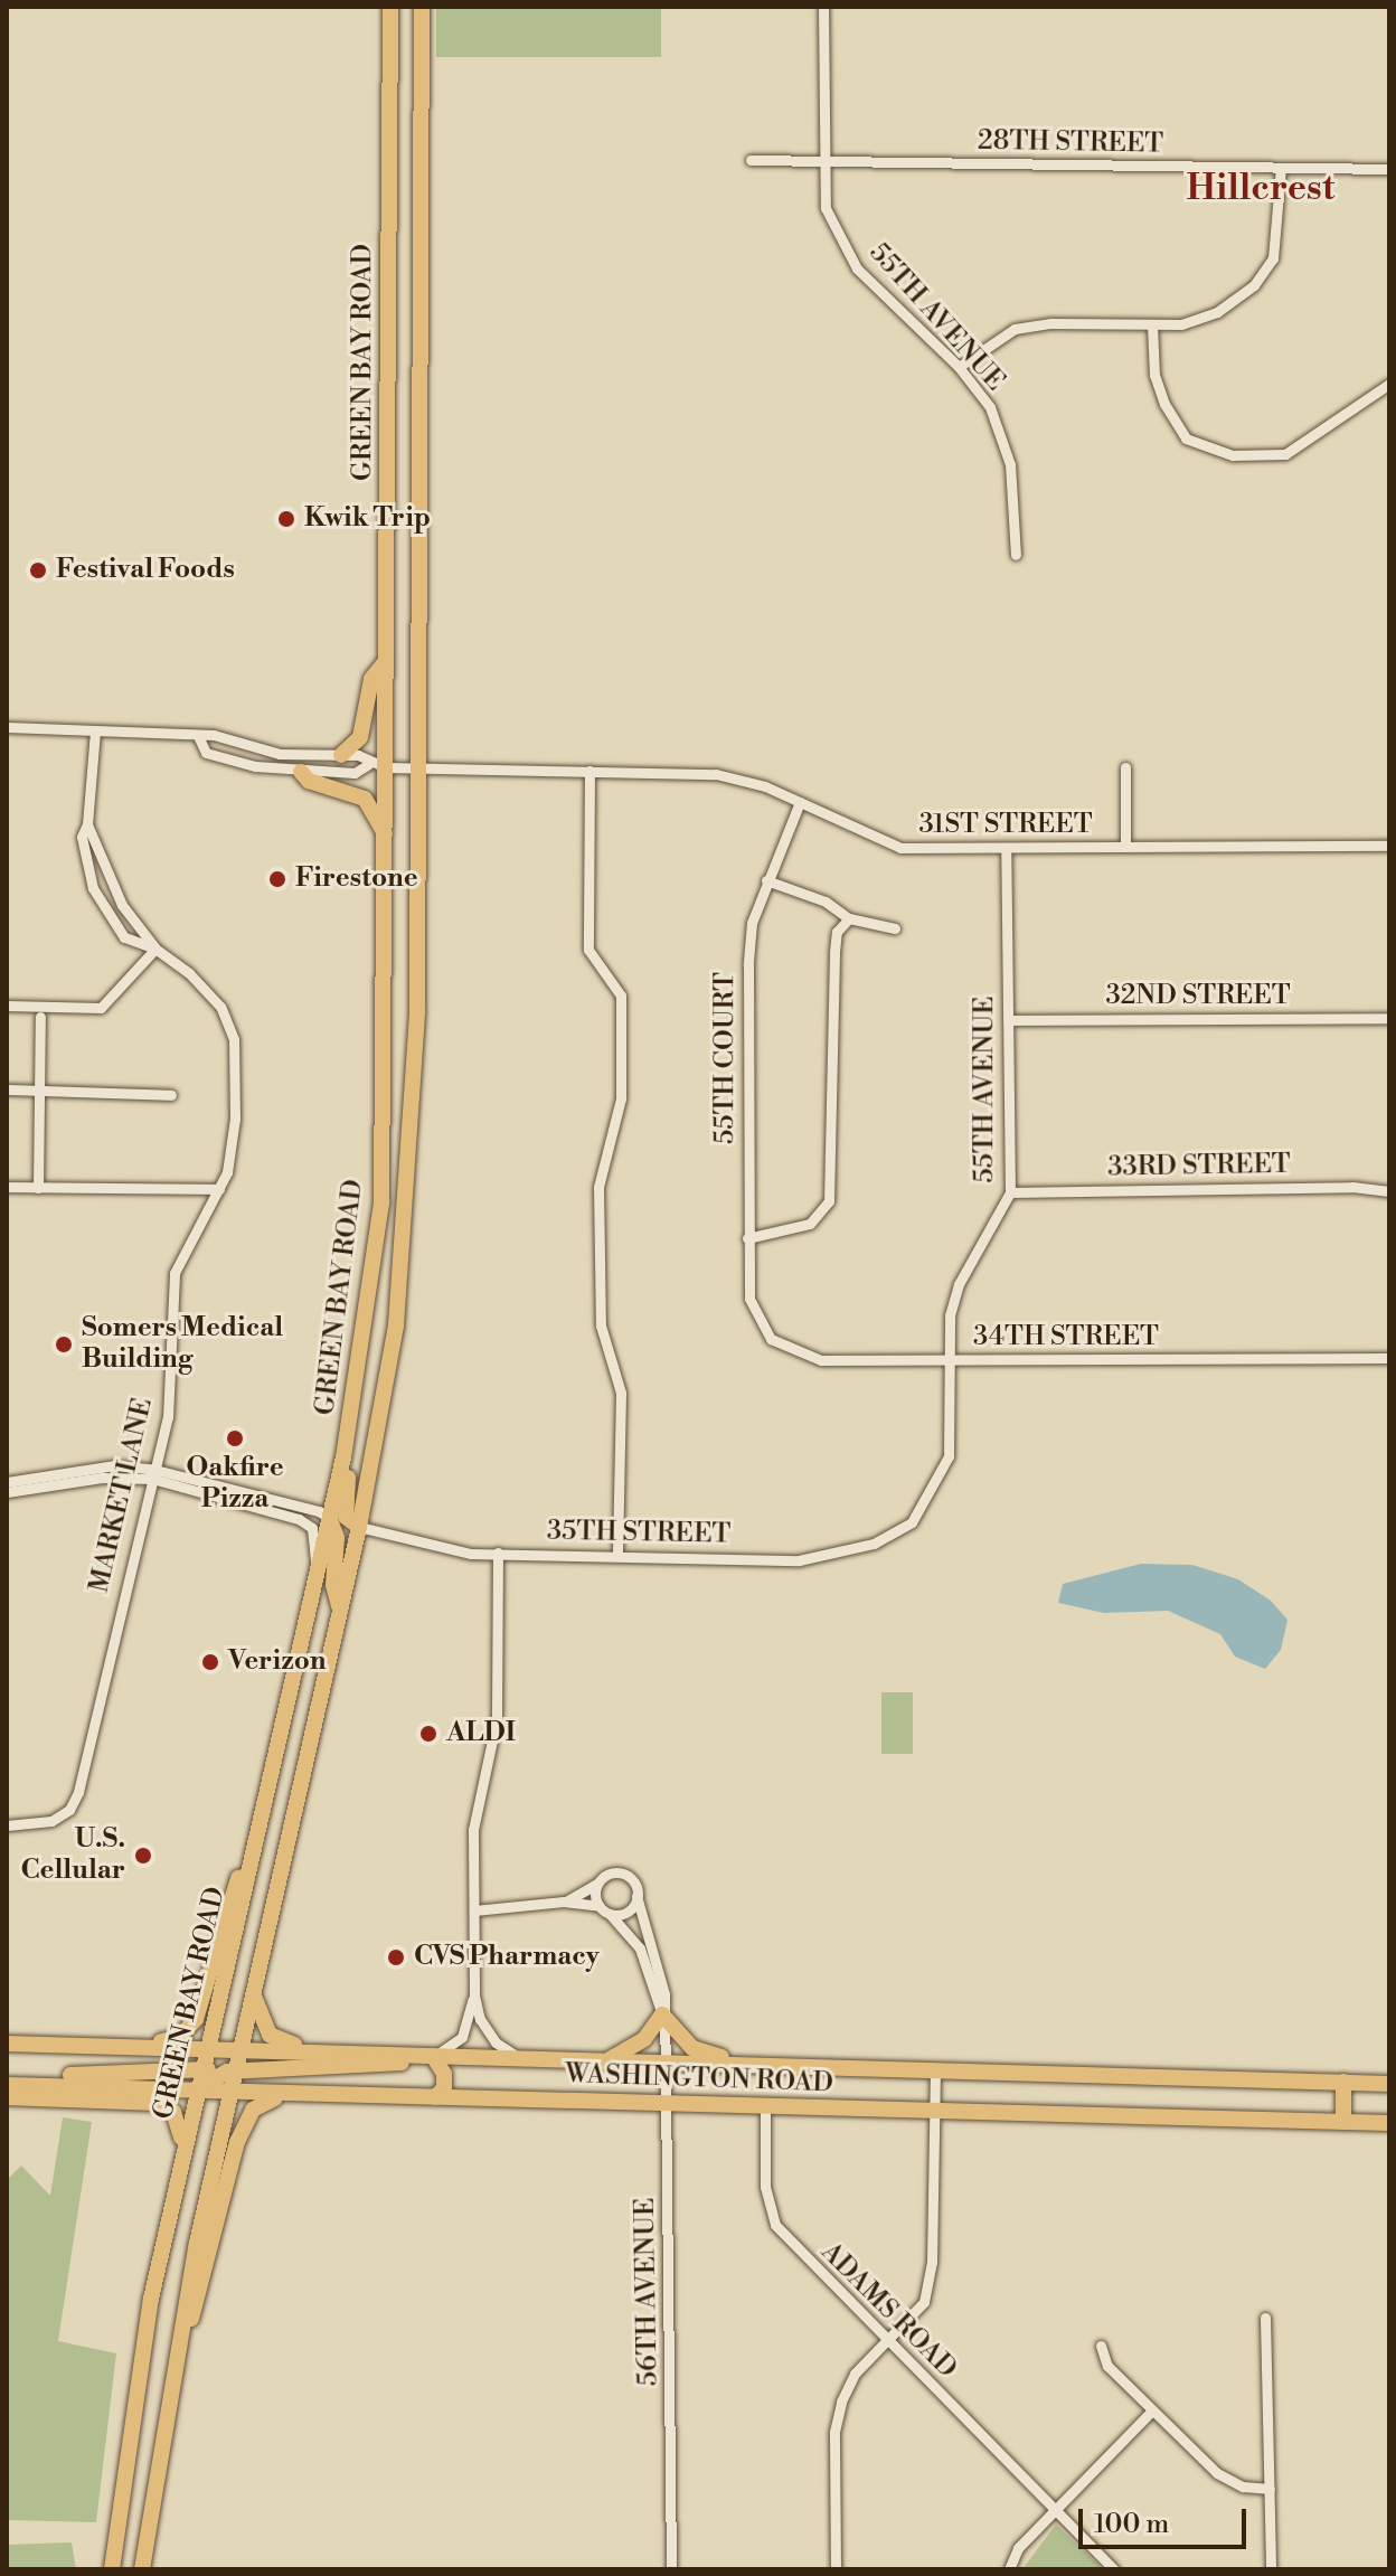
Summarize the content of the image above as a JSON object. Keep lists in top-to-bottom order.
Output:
{
  "streets": {
    "main road": ["GREEN BAY ROAD", "WASHINGTON ROAD"],
    "street": [
      "28TH STREET",
      "55TH AVENUE",
      "31ST STREET",
      "32ND STREET",
      "55TH COURT",
      "33RD STREET",
      "34TH STREET",
      "MARKET LANE",
      "35TH STREET",
      "56TH AVENUE",
      "ADAMS ROAD"
    ]
  },
  "crossings": [
    ["28TH STREET", "55TH AVENUE"],
    ["55TH AVENUE", "31ST STREET"],
    ["55TH AVENUE", "32ND STREET"],
    ["55TH AVENUE", "33RD STREET"],
    ["55TH AVENUE", "34TH STREET"],
    ["55TH AVENUE", "35TH STREET"],
    ["GREEN BAY ROAD", "31ST STREET"],
    ["GREEN BAY ROAD", "35TH STREET"],
    ["GREEN BAY ROAD", "WASHINGTON ROAD"],
    ["31ST STREET", "55TH COURT"],
    ["31ST STREET", "MARKET LANE"],
    ["55TH COURT", "34TH STREET"],
    ["WASHINGTON ROAD", "56TH AVENUE"],
    ["WASHINGTON ROAD", "ADAMS ROAD"]
  ],
  "districts": ["Hillcrest"],
  "places": [
    "Kwik Trip",
    "Festival Foods",
    "Firestone",
    "Somers Medical Building",
    "Oakfire Pizza",
    "Verizon",
    "ALDI",
    "U.S. Cellular",
    "CVS Pharmacy"
  ],
  "scale_bar": "100 m"
}
